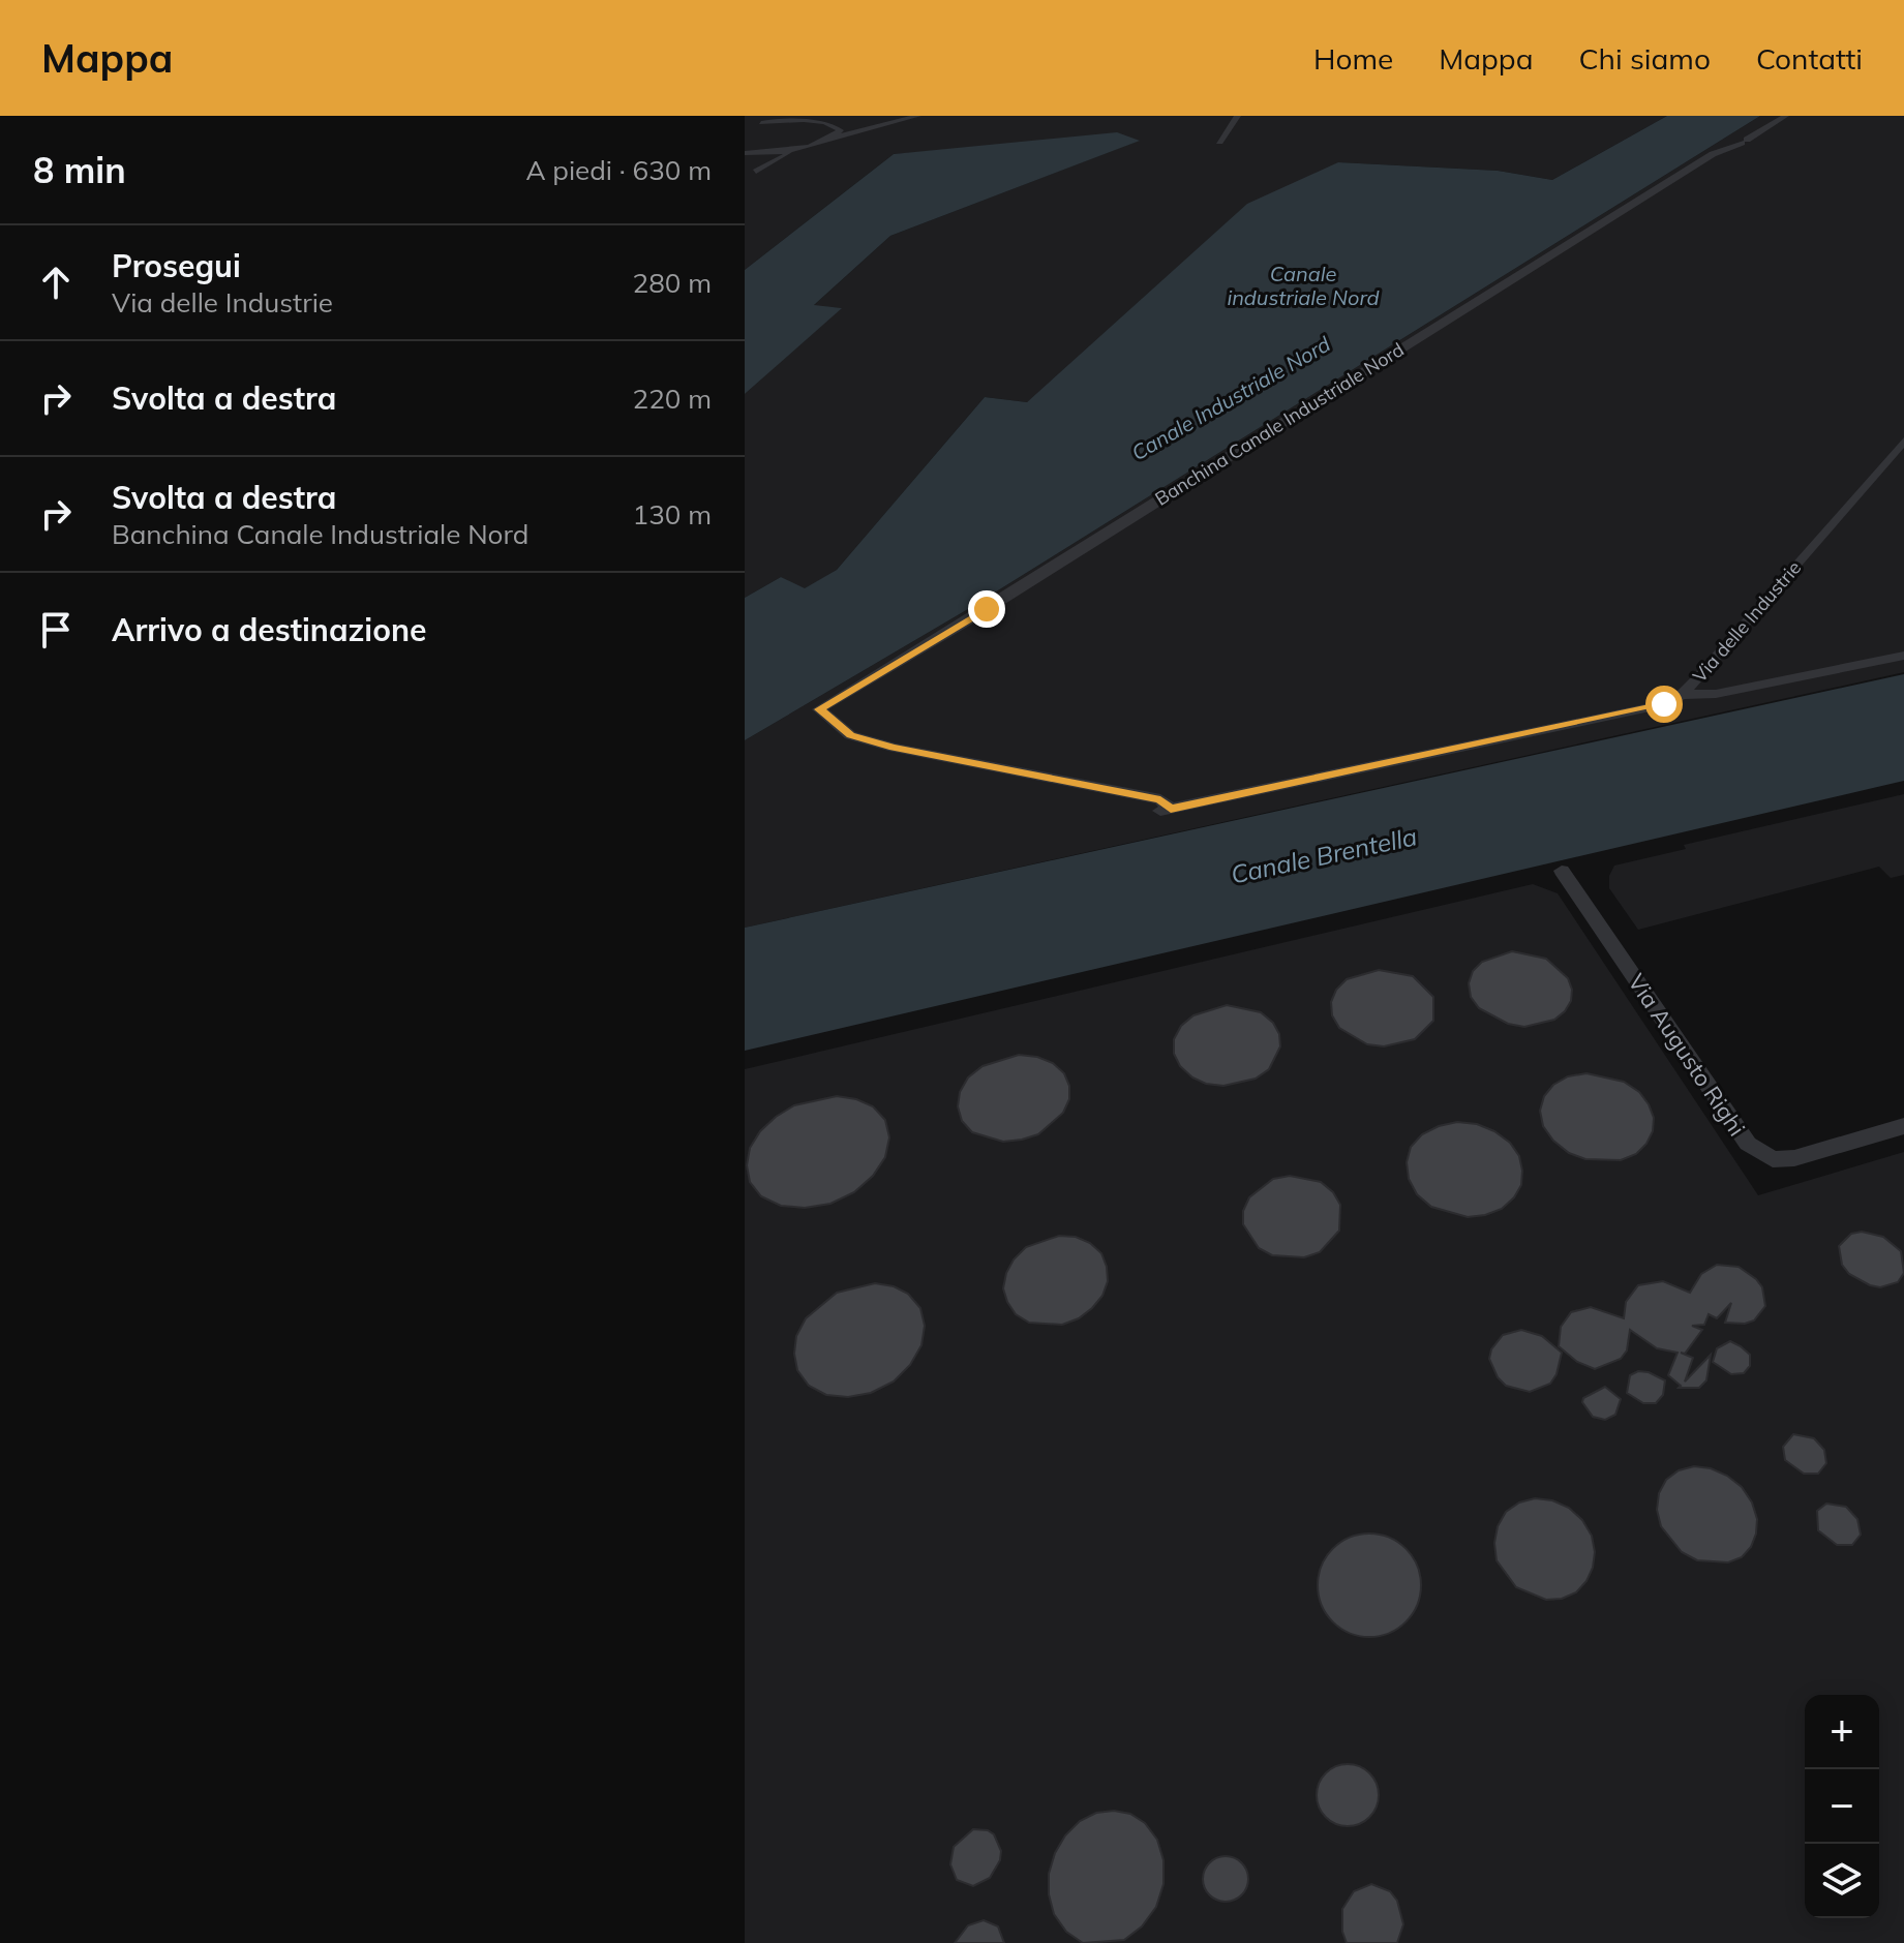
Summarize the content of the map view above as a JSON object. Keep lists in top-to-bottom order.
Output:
{
  "streets": {
    "street": ["Banchina Canale Industriale Nord", "Via delle Industrie", "Via Augusto Righi"]
  },
  "crossings": [
    ["Banchina Canale Industriale Nord", "Via delle Industrie"]
  ],
  "water": ["Canale industriale Nord", "Canale Industriale Nord", "Canale Brentella"],
  "page": {
    "header": "Mappa",
    "nav": [
      "Home",
      "Mappa",
      "Chi siamo",
      "Contatti"
    ],
    "heading": ["8 min", "A piedi · 630 m"],
    "list": [
      ["Prosegui", "Via delle Industrie", "280 m"],
      ["Svolta a destra", "220 m"],
      ["Svolta a destra", "Banchina Canale Industriale Nord", "130 m"],
      "Arrivo a destinazione"
    ],
    "map_buttons": ["+", "−"]
  }
}
